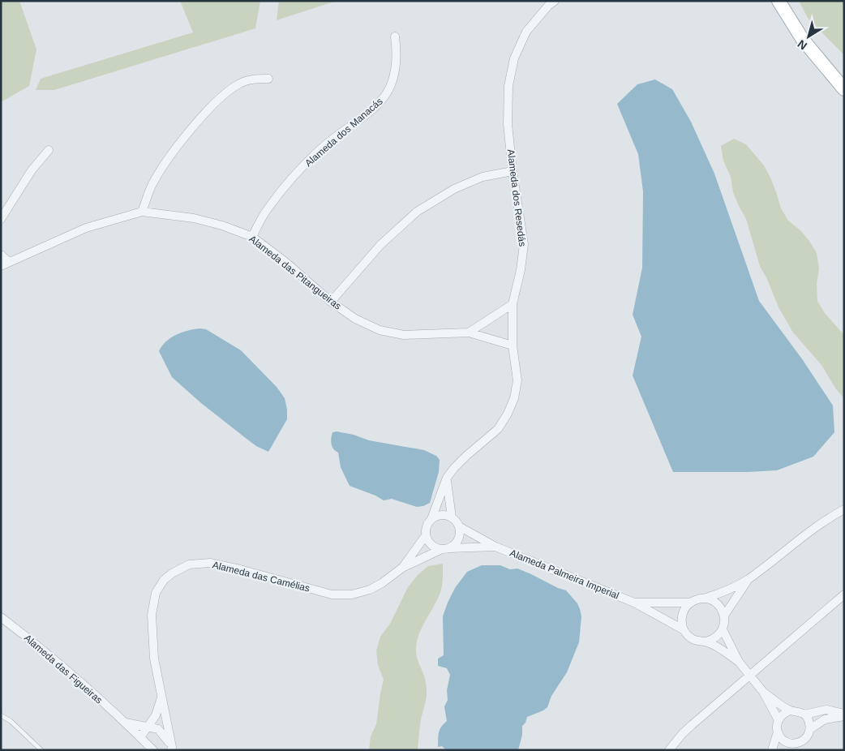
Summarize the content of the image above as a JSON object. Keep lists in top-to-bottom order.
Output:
{
  "streets": {
    "street": [
      "Alameda dos Manacás",
      "Alameda dos Resedás",
      "Alameda das Pitangueiras",
      "Alameda Palmeira Imperial",
      "Alameda das Camélias",
      "Alameda das Figueiras"
    ]
  },
  "crossings": [
    ["Alameda dos Manacás", "Alameda das Pitangueiras"],
    ["Alameda dos Resedás", "Alameda das Pitangueiras"],
    ["Alameda dos Resedás", "Alameda Palmeira Imperial"]
  ],
  "north": "bottom left"
}
